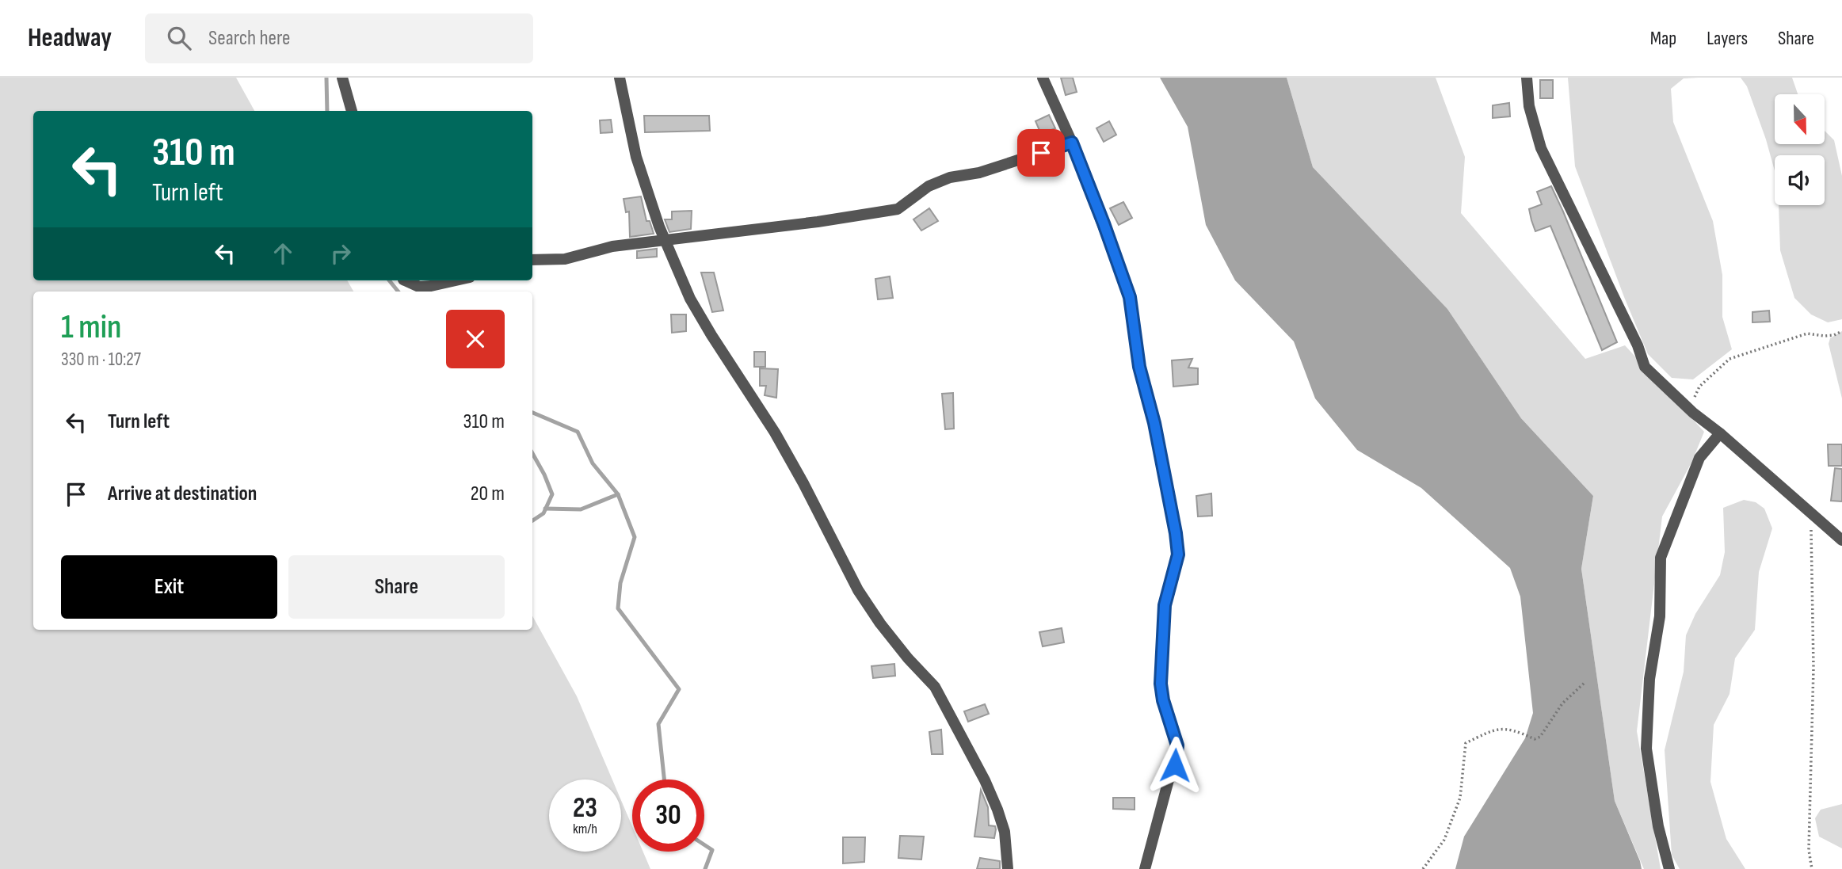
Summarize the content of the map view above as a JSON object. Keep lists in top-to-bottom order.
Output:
{
  "north": "bottom",
  "page": {
    "header": "Headway",
    "search": "Search here",
    "nav": ["Map", "Layers", "Share"],
    "turn": ["310 m", "Turn left"],
    "heading": ["1 min", "330 m · 10:27"],
    "list": [
      {
        "name": "Turn left",
        "value": "310 m"
      },
      {
        "name": "Arrive at destination",
        "value": "20 m"
      }
    ],
    "buttons": ["Exit", "Share"],
    "speed": "23 km/h",
    "limit": "30"
  }
}
